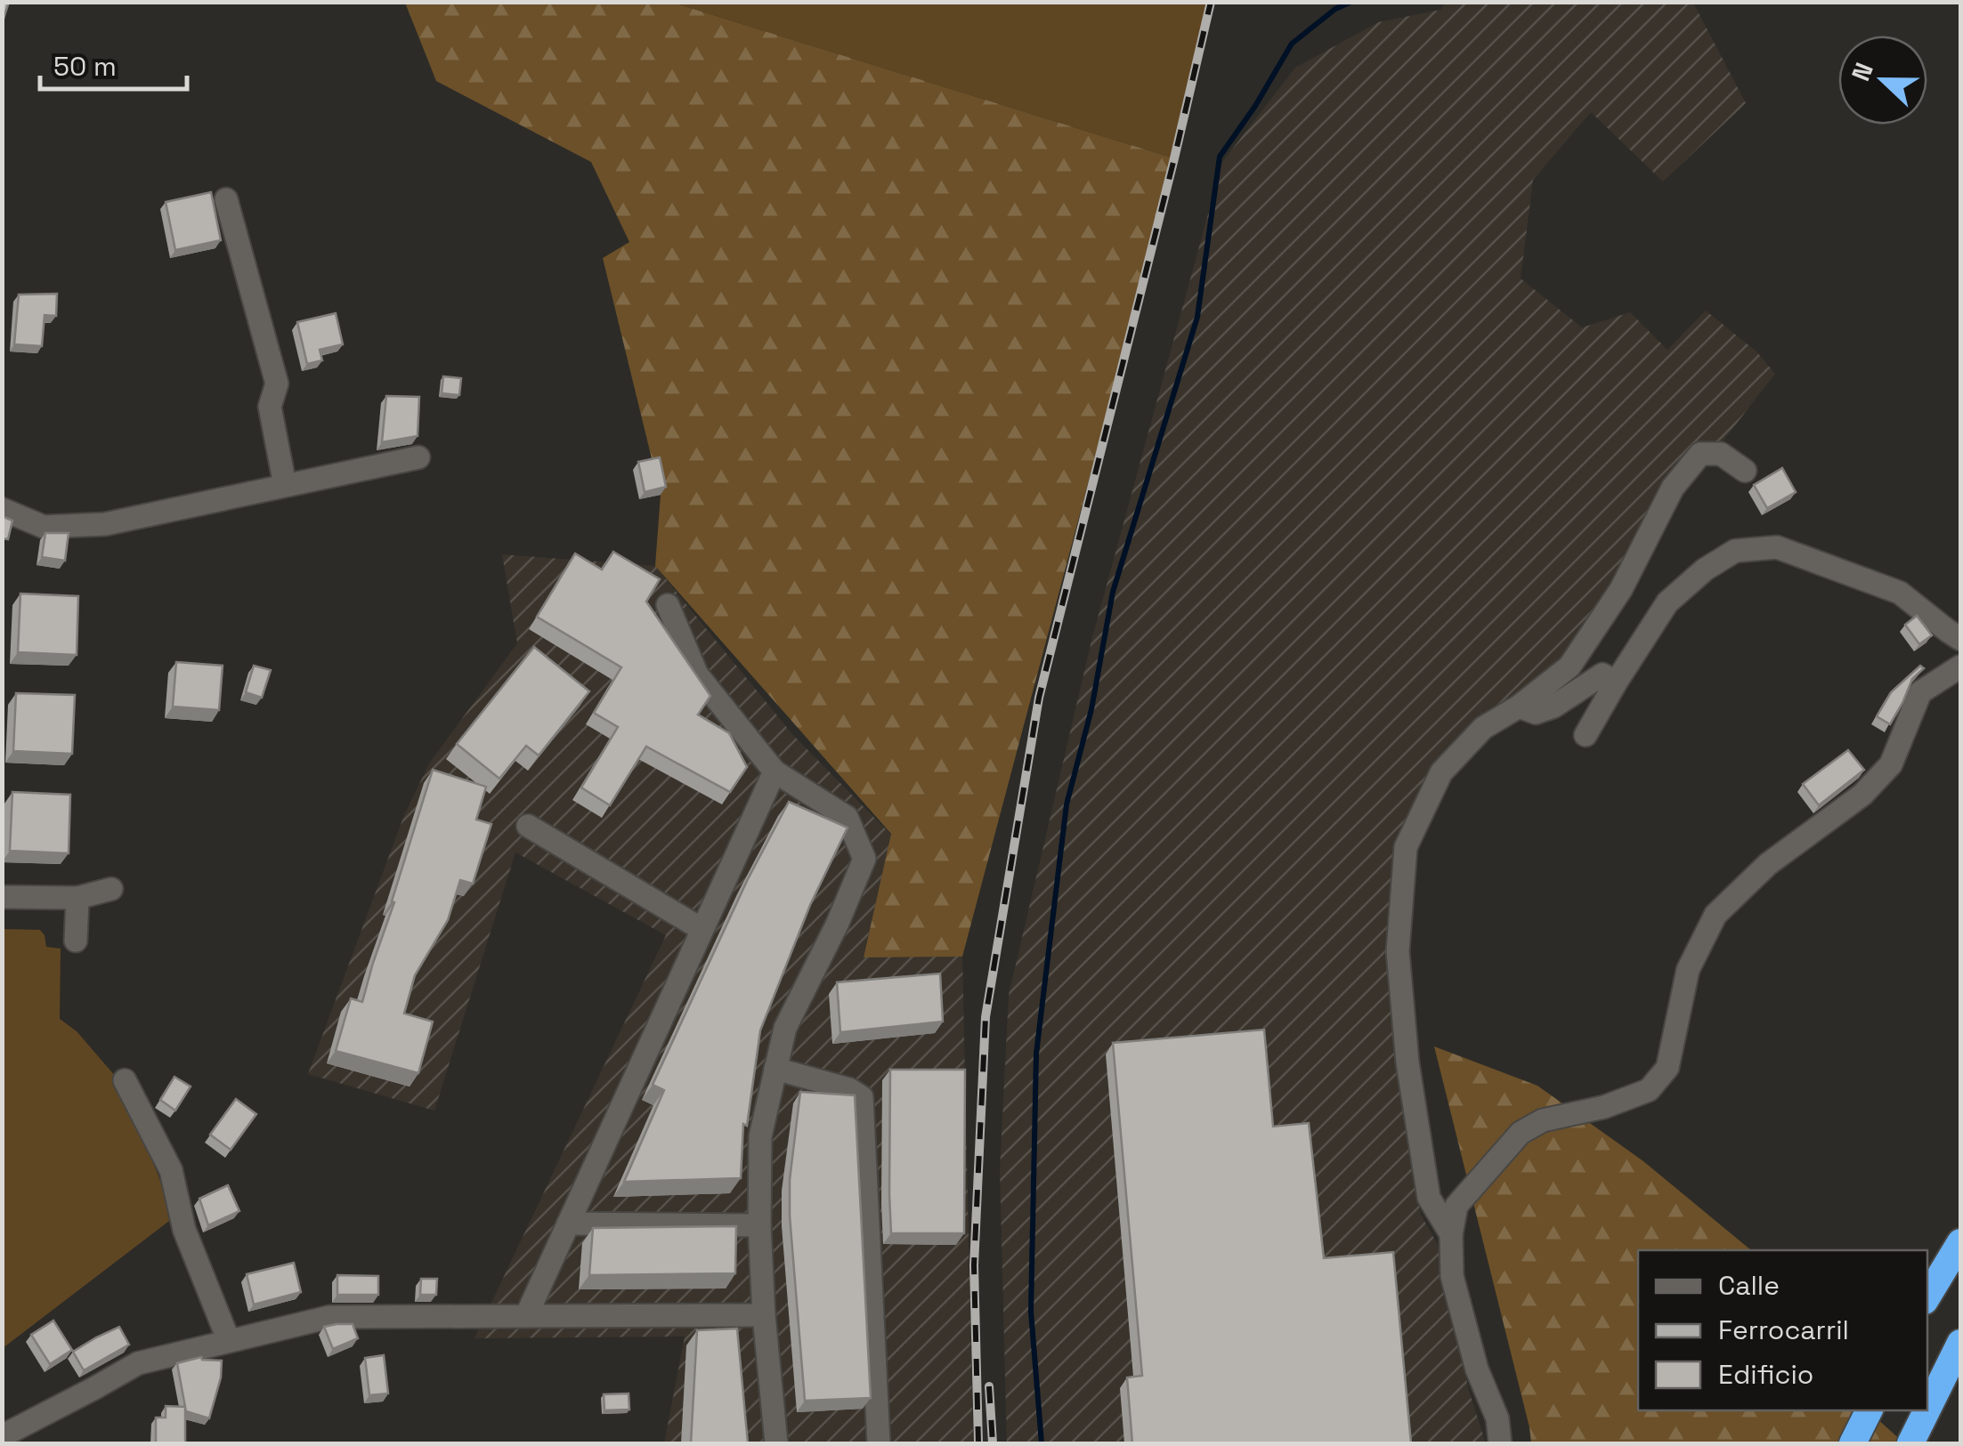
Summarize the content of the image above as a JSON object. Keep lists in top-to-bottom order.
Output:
{
  "legend": ["Calle", "Ferrocarril", "Edificio"],
  "scale_bar": "50 m",
  "north": "left"
}
